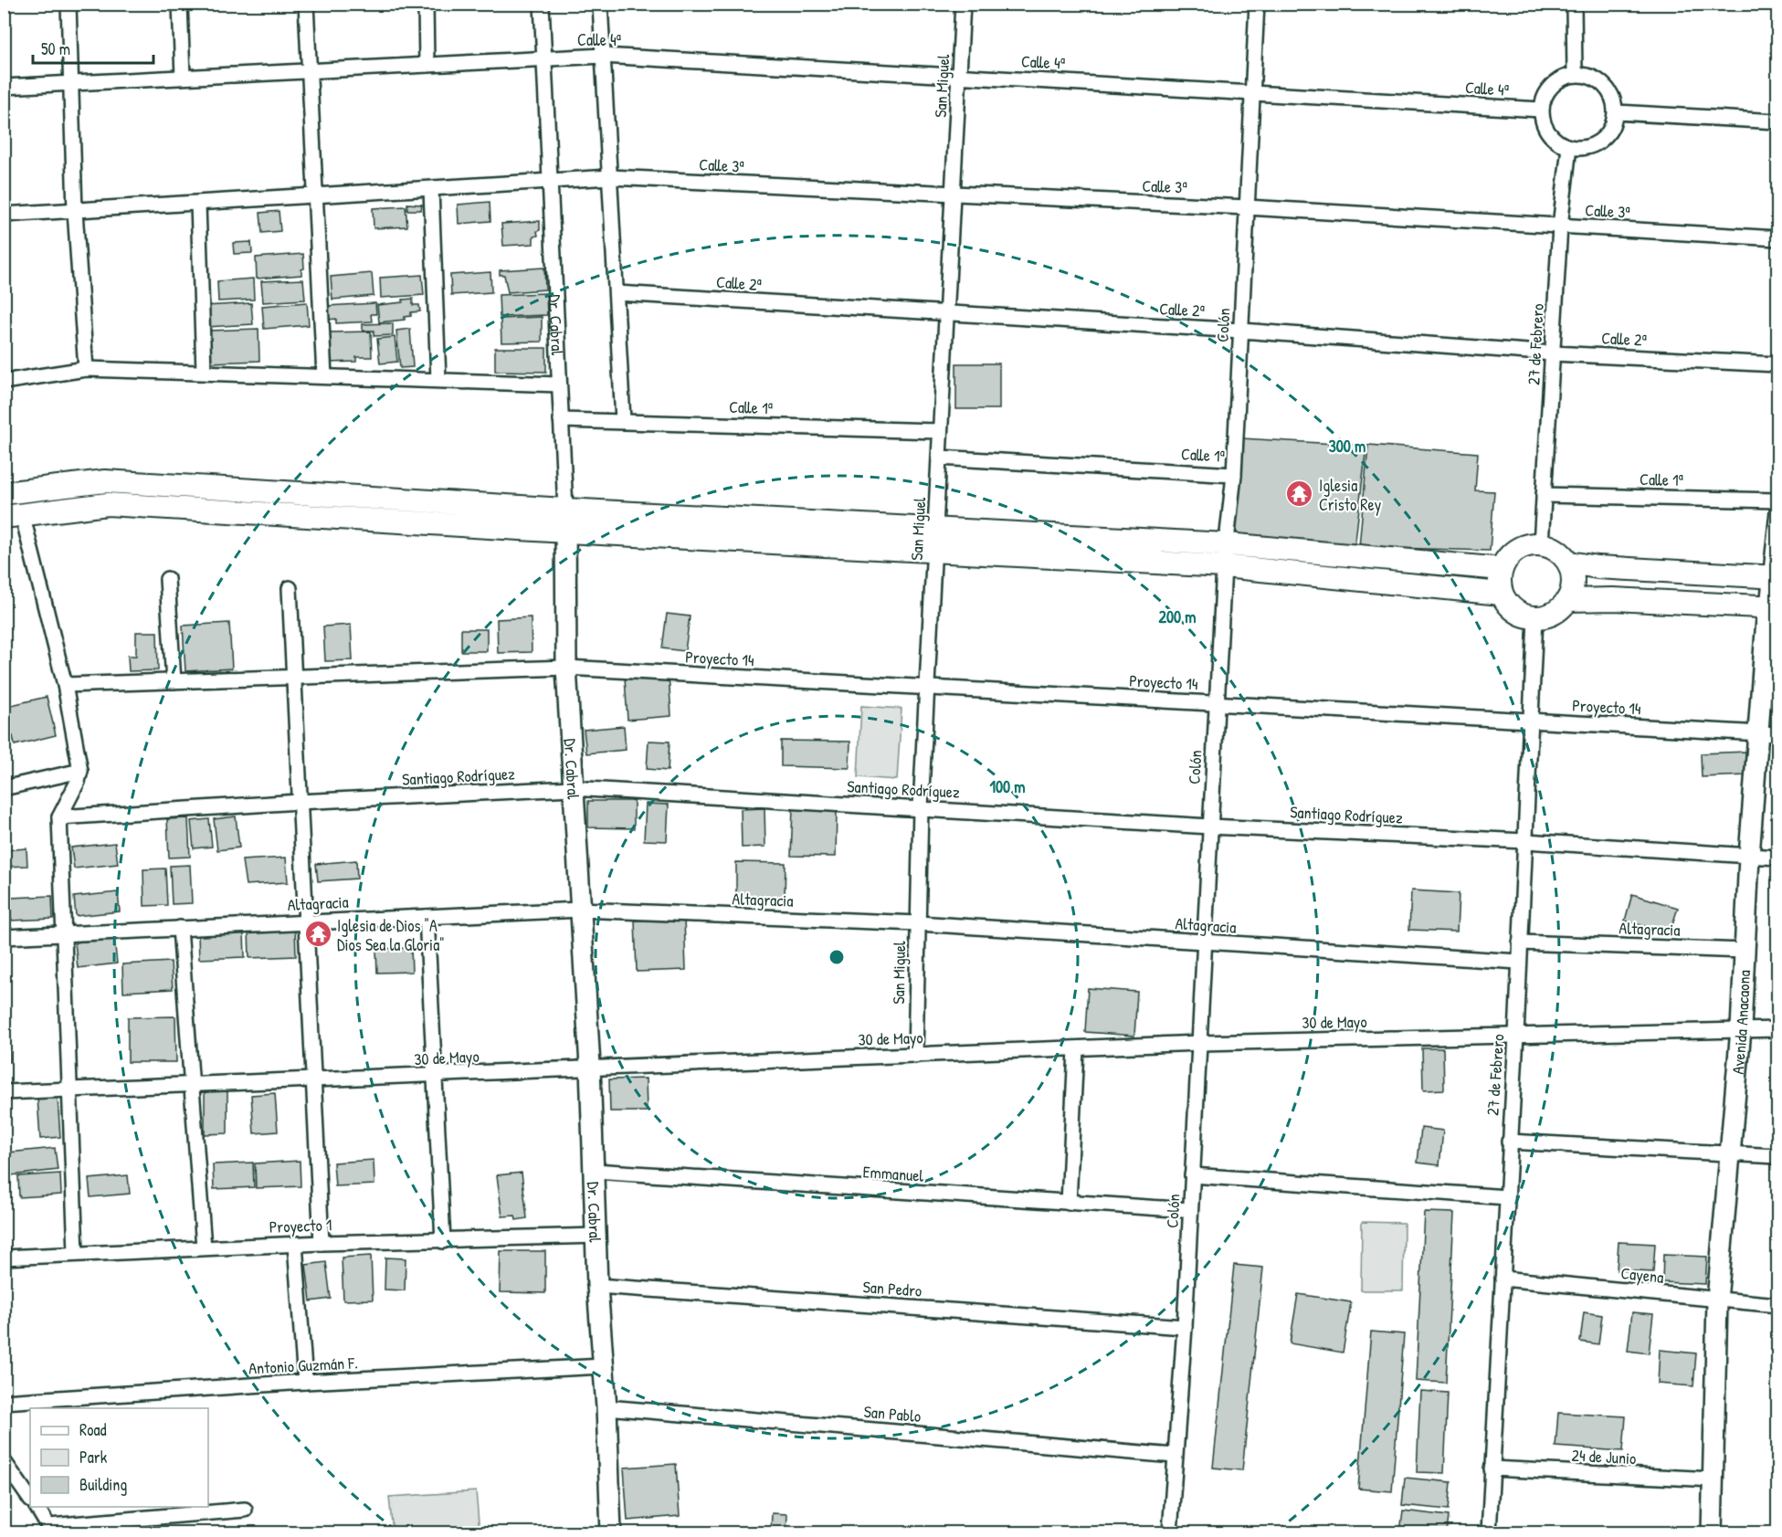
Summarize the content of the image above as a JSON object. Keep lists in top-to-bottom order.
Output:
{
  "streets": {
    "street": [
      "Calle 4ª",
      "San Miguel",
      "Calle 3ª",
      "Calle 2ª",
      "Dr. Cabral",
      "Colón",
      "27 de Febrero",
      "Calle 1ª",
      "Proyecto 14",
      "Santiago Rodríguez",
      "Altagracia",
      "30 de Mayo",
      "Avenida Anacaona",
      "Emmanuel",
      "Proyecto 1",
      "Cayena",
      "San Pedro",
      "Antonio Guzmán F.",
      "San Pablo",
      "24 de Junio"
    ]
  },
  "crossings": [
    ["Calle 4ª", "San Miguel"],
    ["Calle 4ª", "Dr. Cabral"],
    ["Calle 4ª", "Colón"],
    ["Calle 4ª", "27 de Febrero"],
    ["San Miguel", "Calle 3ª"],
    ["San Miguel", "Calle 2ª"],
    ["San Miguel", "Calle 1ª"],
    ["San Miguel", "Proyecto 14"],
    ["San Miguel", "Santiago Rodríguez"],
    ["San Miguel", "Altagracia"],
    ["San Miguel", "30 de Mayo"],
    ["Calle 3ª", "Dr. Cabral"],
    ["Calle 3ª", "Colón"],
    ["Calle 3ª", "27 de Febrero"],
    ["Calle 2ª", "Colón"],
    ["Calle 2ª", "27 de Febrero"],
    ["Dr. Cabral", "Calle 1ª"],
    ["Dr. Cabral", "Proyecto 14"],
    ["Dr. Cabral", "Santiago Rodríguez"],
    ["Dr. Cabral", "Altagracia"],
    ["Dr. Cabral", "30 de Mayo"],
    ["Dr. Cabral", "Emmanuel"],
    ["Dr. Cabral", "Proyecto 1"],
    ["Dr. Cabral", "San Pedro"],
    ["Dr. Cabral", "Antonio Guzmán F."],
    ["Dr. Cabral", "San Pablo"],
    ["Colón", "Calle 1ª"],
    ["Colón", "Proyecto 14"],
    ["Colón", "Santiago Rodríguez"],
    ["Colón", "Altagracia"],
    ["Colón", "30 de Mayo"],
    ["Colón", "Emmanuel"],
    ["Colón", "San Pedro"],
    ["Colón", "San Pablo"],
    ["27 de Febrero", "Calle 1ª"],
    ["27 de Febrero", "Proyecto 14"],
    ["27 de Febrero", "Santiago Rodríguez"],
    ["27 de Febrero", "Altagracia"],
    ["27 de Febrero", "30 de Mayo"],
    ["27 de Febrero", "Cayena"],
    ["27 de Febrero", "24 de Junio"],
    ["Proyecto 14", "Avenida Anacaona"],
    ["Santiago Rodríguez", "Avenida Anacaona"],
    ["Altagracia", "Avenida Anacaona"],
    ["30 de Mayo", "Avenida Anacaona"],
    ["Avenida Anacaona", "Cayena"],
    ["Avenida Anacaona", "24 de Junio"]
  ],
  "places": {
    "temple": ["Iglesia Cristo Rey", "Iglesia de Dios \"A Dios Sea la Gloria\""]
  },
  "legend": ["Road", "Park", "Building"],
  "scale_bar": "50 m",
  "rings": ["300 m", "200 m", "100 m"]
}
